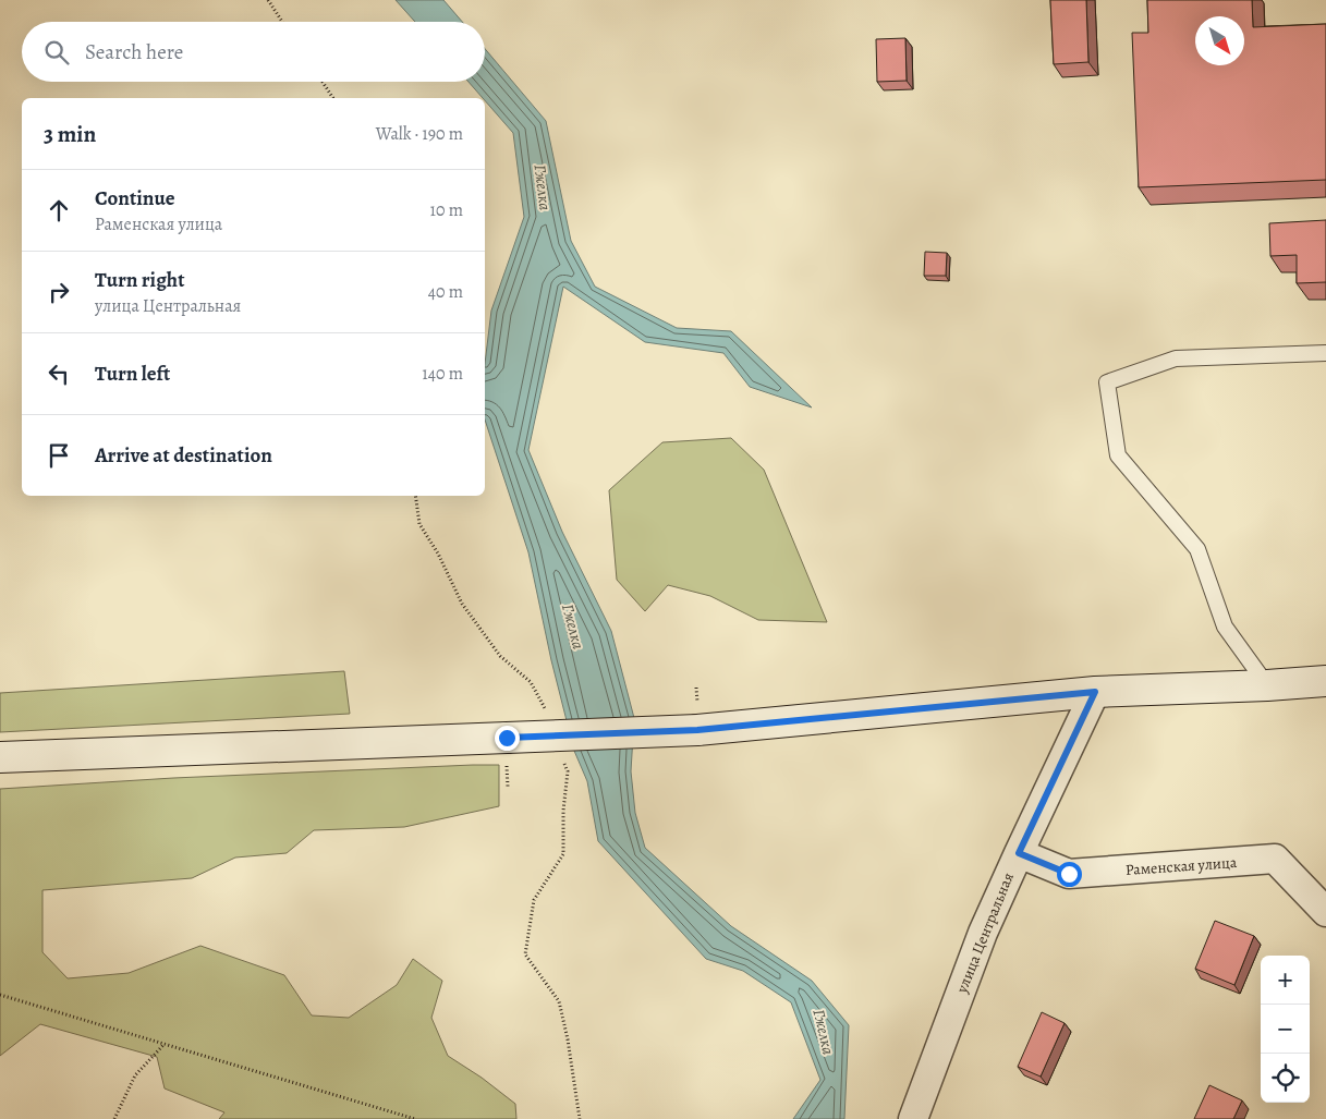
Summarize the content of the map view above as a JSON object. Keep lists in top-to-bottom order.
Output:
{
  "streets": {
    "street": ["Раменская улица", "улица Центральная"]
  },
  "crossings": [
    ["Раменская улица", "улица Центральная"]
  ],
  "water": ["Гжелка"],
  "north": "bottom right",
  "page": {
    "search": "Search here",
    "heading": ["3 min", "Walk · 190 m"],
    "list": [
      ["Continue", "Раменская улица", "10 m"],
      ["Turn right", "улица Центральная", "40 m"],
      ["Turn left", "140 m"],
      "Arrive at destination"
    ],
    "map_buttons": ["+", "−"]
  }
}
